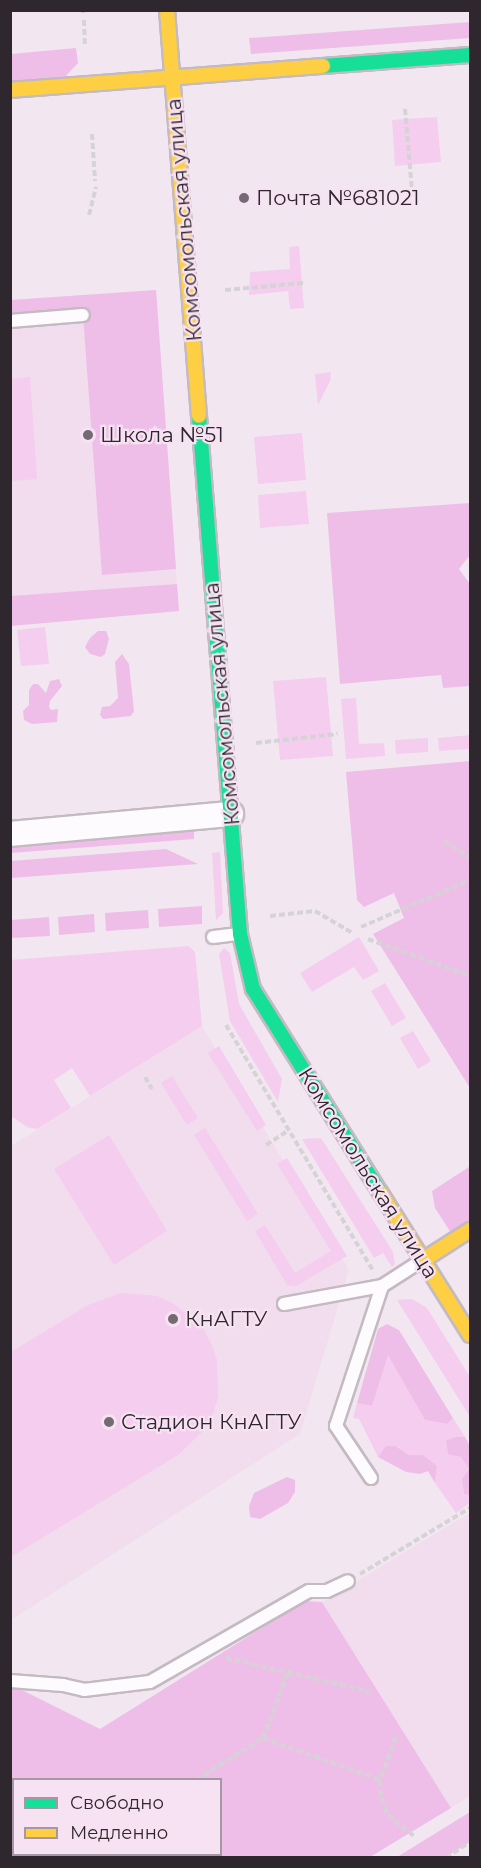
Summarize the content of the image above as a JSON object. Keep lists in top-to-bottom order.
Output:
{
  "streets": {
    "street": ["Комсомольская улица"]
  },
  "places": [
    "Почта №681021",
    "Школа №51",
    "КнАГТУ",
    "Стадион КнАГТУ"
  ],
  "legend": ["Свободно", "Медленно"]
}
